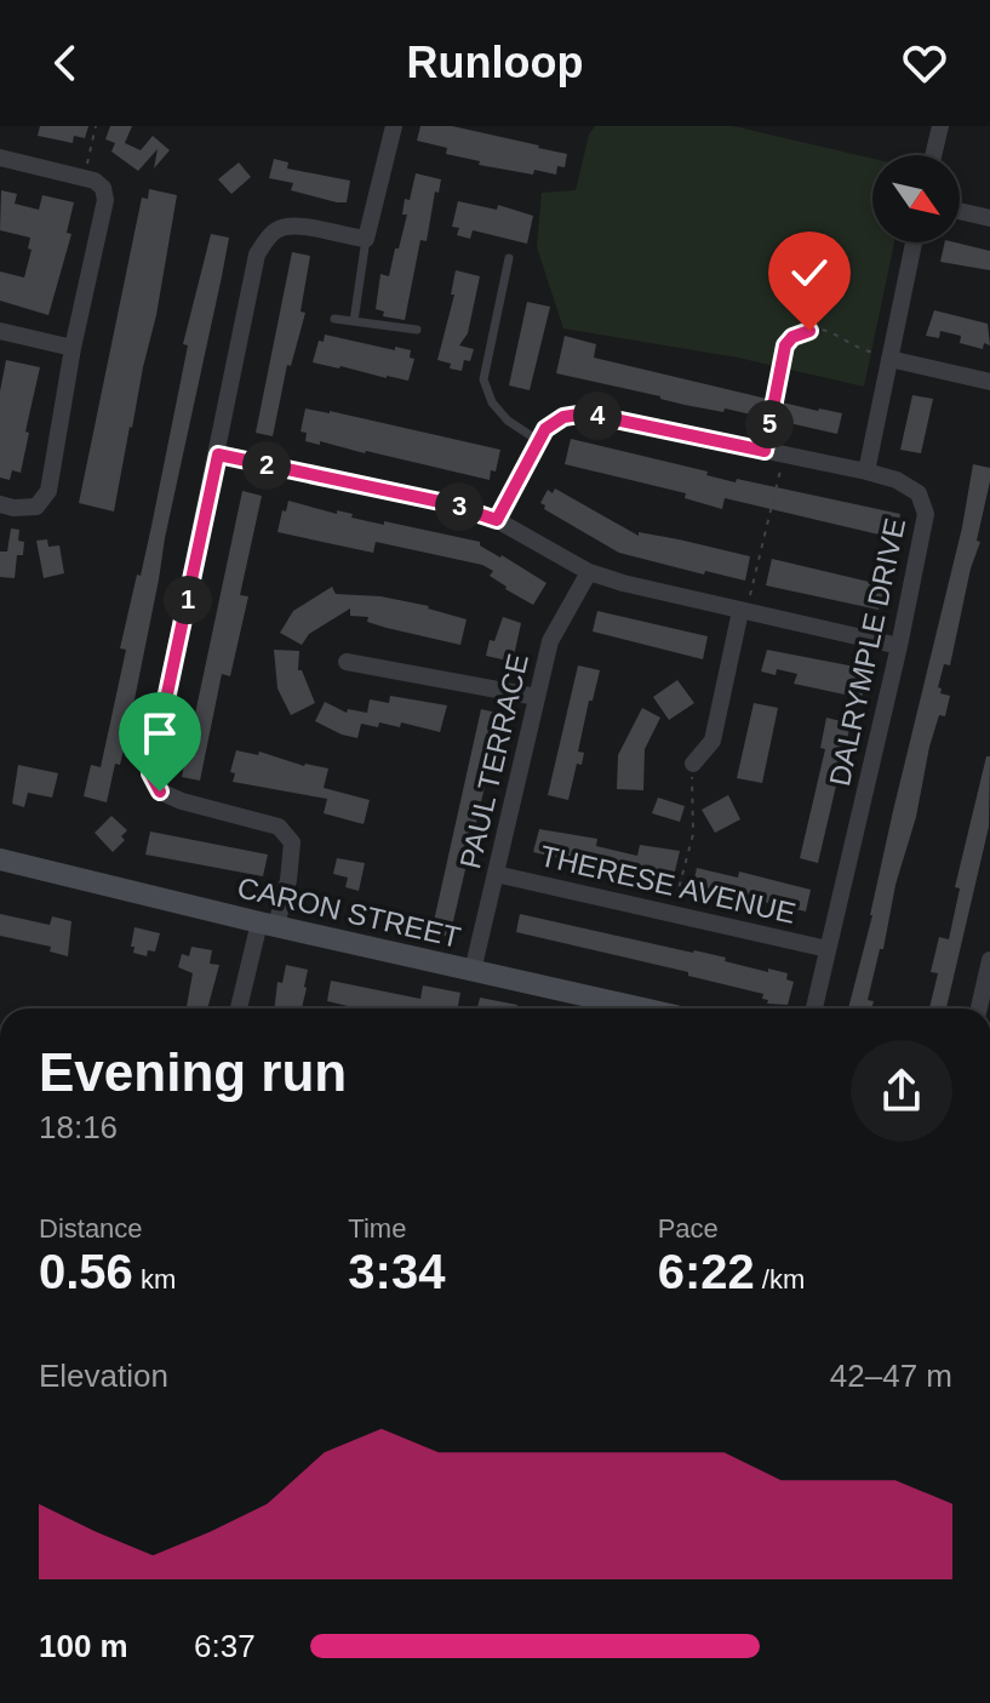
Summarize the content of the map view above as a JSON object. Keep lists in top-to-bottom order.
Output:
{
  "streets": {
    "street": [
      "DALRYMPLE DRIVE",
      "PAUL TERRACE",
      "THERESE AVENUE",
      "CARON STREET"
    ]
  },
  "crossings": [
    ["DALRYMPLE DRIVE", "THERESE AVENUE"],
    ["PAUL TERRACE", "THERESE AVENUE"],
    ["PAUL TERRACE", "CARON STREET"]
  ],
  "north": "bottom right",
  "page": {
    "header": "Runloop",
    "pins": [
      "4",
      "5",
      "2",
      "3",
      "1"
    ],
    "heading": ["Evening run", "18:16"],
    "stats": [
      ["Distance", "0.56 km"],
      ["Time", "3:34"],
      ["Pace", "6:22 /km"]
    ],
    "chart": ["Elevation", "42–47 m"],
    "list": [
      {
        "name": "100 m",
        "note": "6:37"
      }
    ]
  }
}
